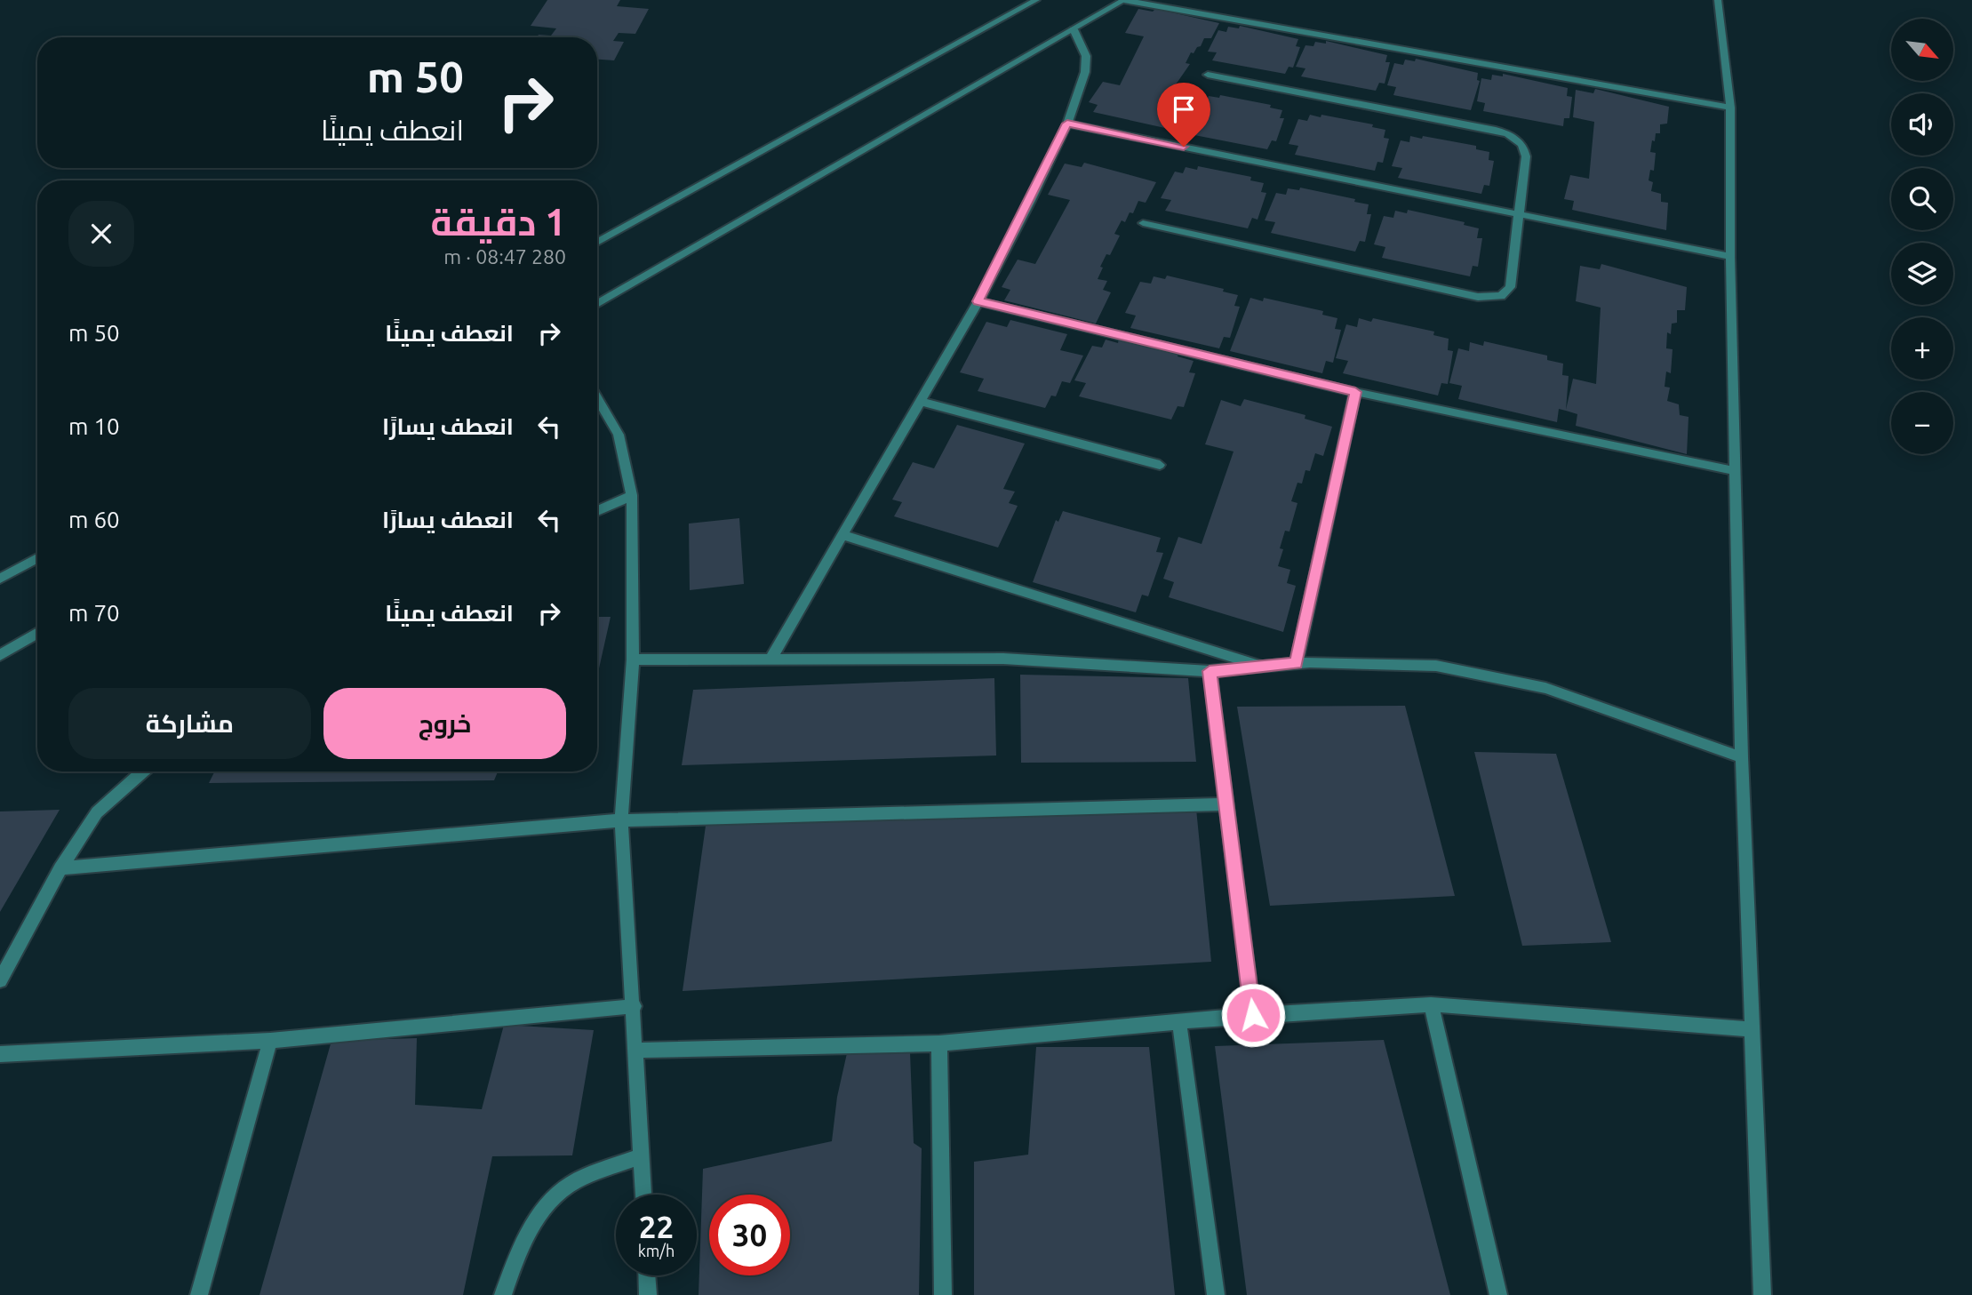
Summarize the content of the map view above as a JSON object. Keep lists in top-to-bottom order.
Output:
{
  "north": "bottom right",
  "page": {
    "map_buttons": ["+", "−"],
    "turn": ["50 m", "انعطف يمينًا"],
    "heading": ["1 دقيقة", "280 m · 08:47"],
    "list": [
      {
        "name": "انعطف يمينًا",
        "value": "50 m"
      },
      {
        "name": "انعطف يسارًا",
        "value": "10 m"
      },
      {
        "name": "انعطف يسارًا",
        "value": "60 m"
      },
      {
        "name": "انعطف يمينًا",
        "value": "70 m"
      }
    ],
    "buttons": ["خروج", "مشاركة"],
    "speed": "22 km/h",
    "limit": "30"
  }
}
